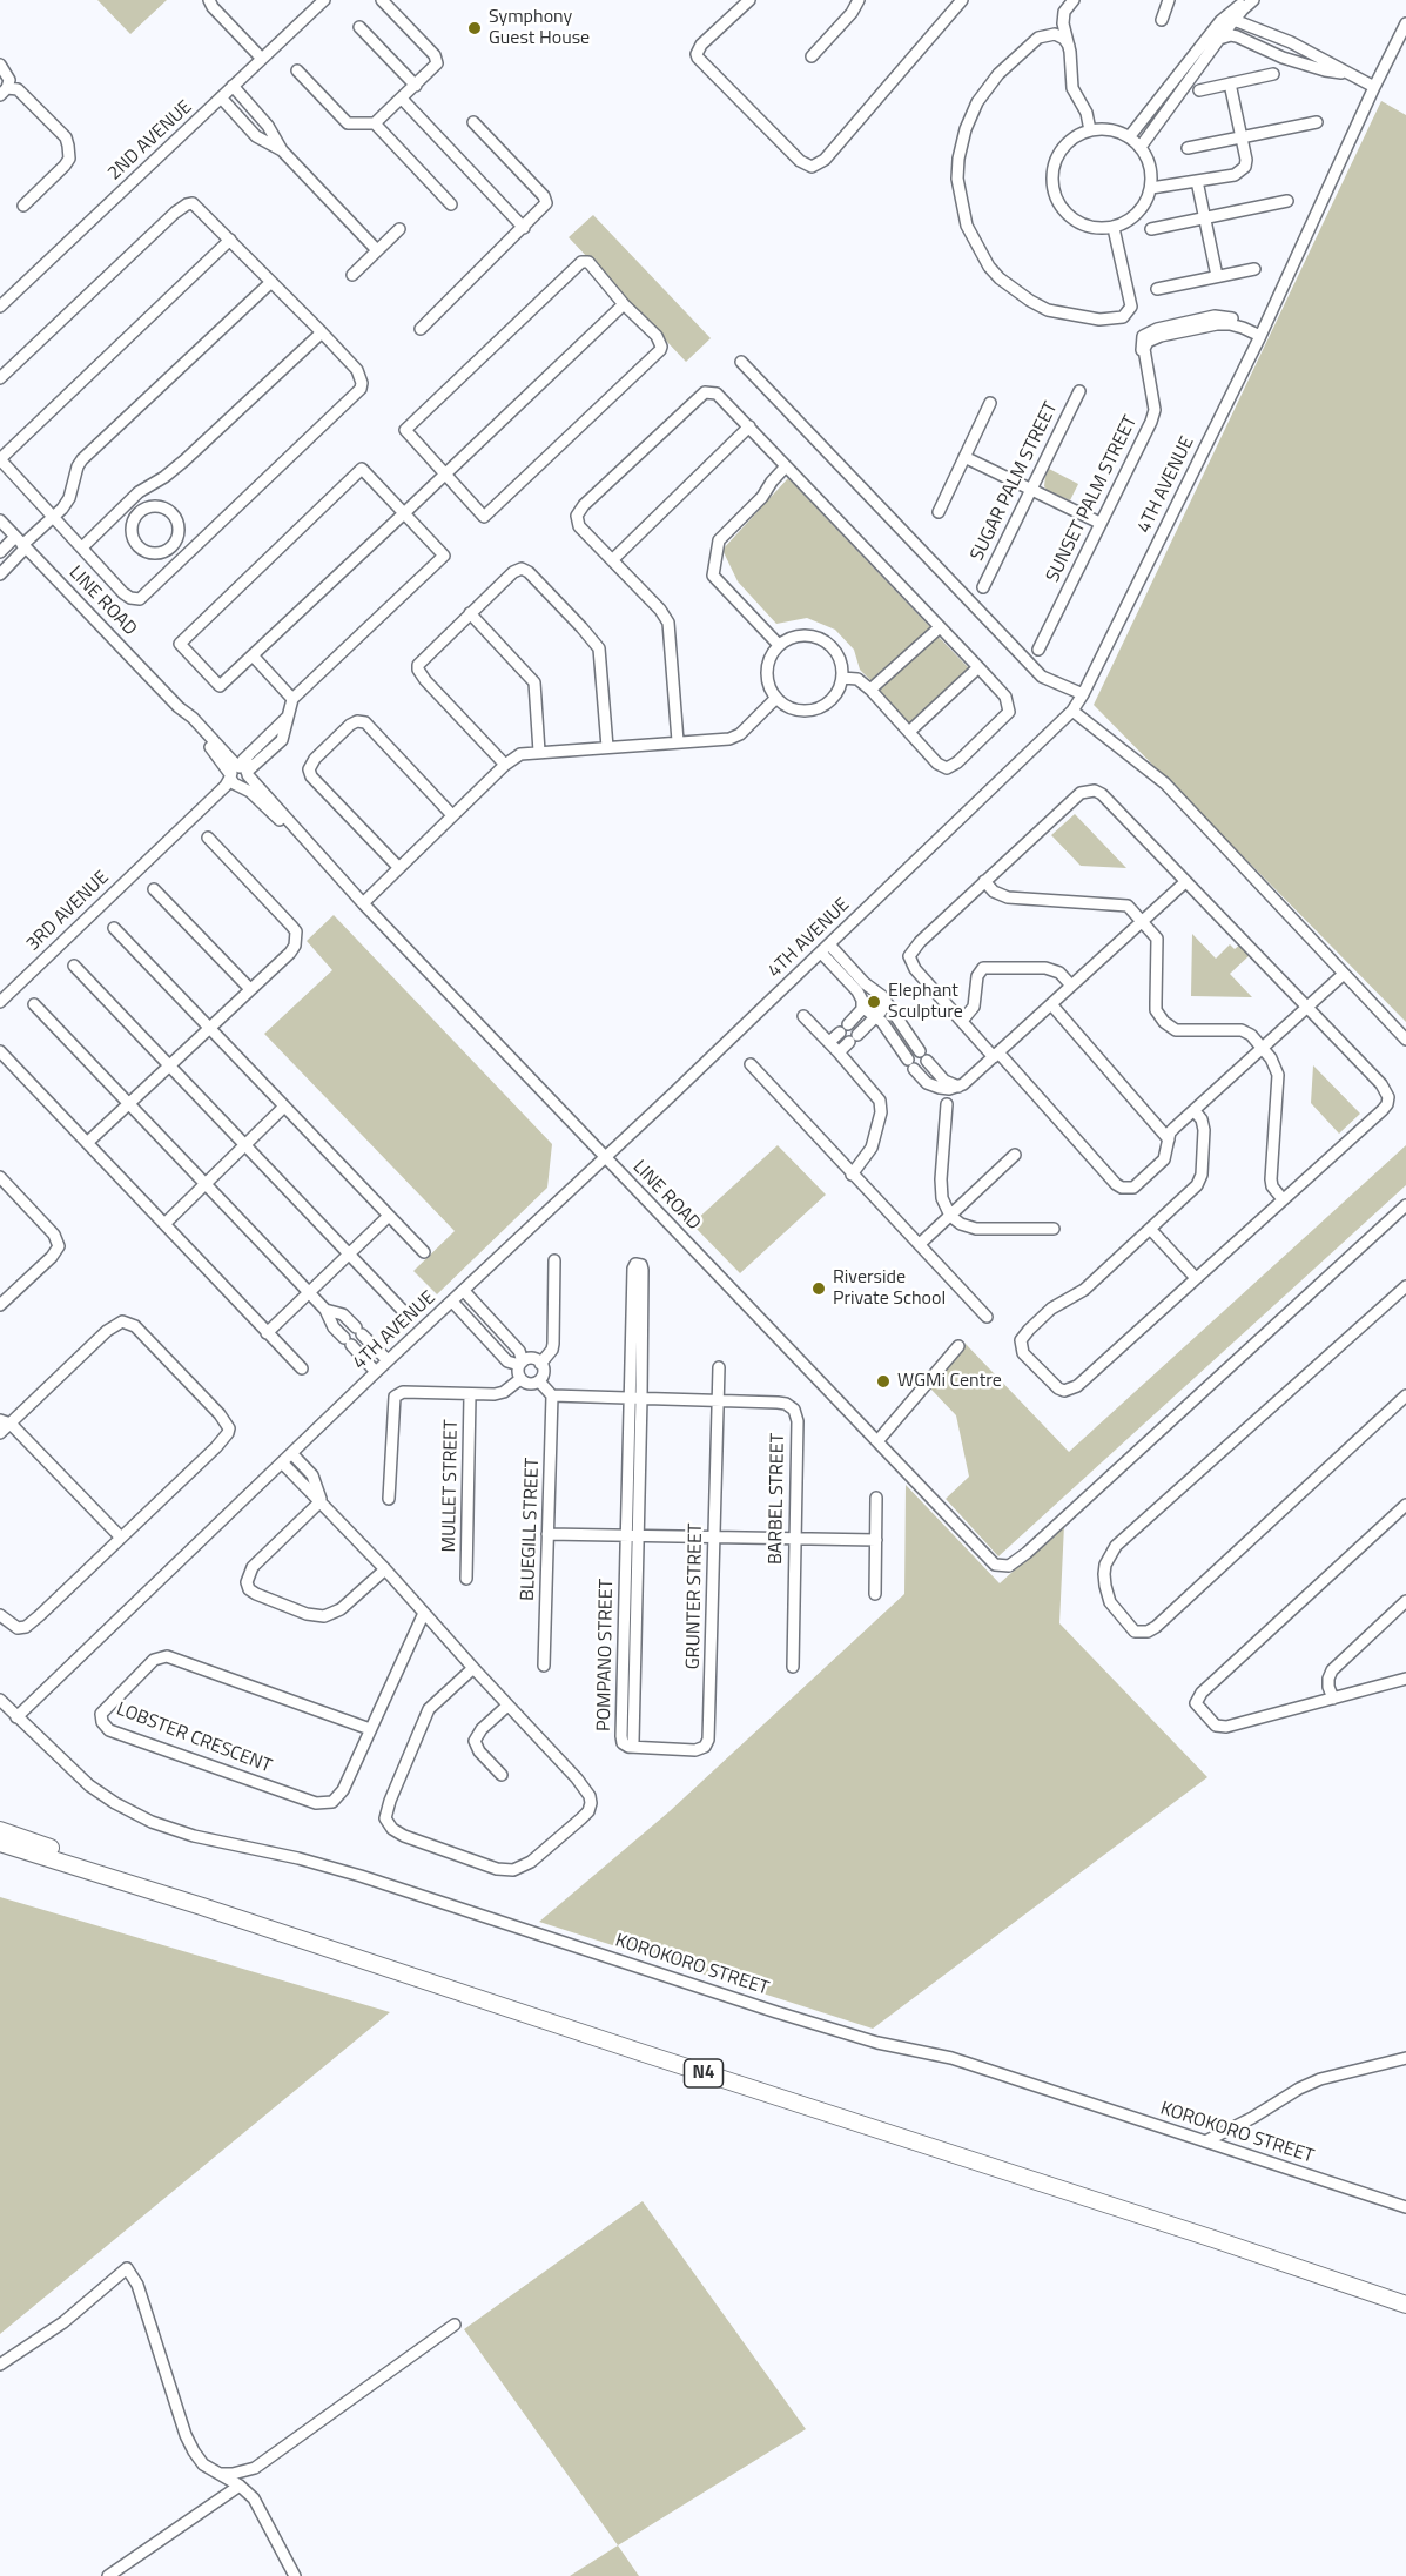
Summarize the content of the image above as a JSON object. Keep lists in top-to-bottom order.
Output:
{
  "streets": {
    "highway": ["N4"],
    "street": [
      "2ND AVENUE",
      "SUGAR PALM STREET",
      "4TH AVENUE",
      "SUNSET PALM STREET",
      "LINE ROAD",
      "3RD AVENUE",
      "MULLET STREET",
      "BARBEL STREET",
      "BLUEGILL STREET",
      "GRUNTER STREET",
      "POMPANO STREET",
      "LOBSTER CRESCENT",
      "KOROKORO STREET"
    ]
  },
  "crossings": [
    ["4TH AVENUE", "SUNSET PALM STREET"],
    ["4TH AVENUE", "LINE ROAD"],
    ["4TH AVENUE", "KOROKORO STREET"],
    ["LINE ROAD", "3RD AVENUE"],
    ["BARBEL STREET", "GRUNTER STREET"],
    ["GRUNTER STREET", "POMPANO STREET"]
  ],
  "places": [
    "Symphony Guest House",
    "Elephant Sculpture",
    "Riverside Private School",
    "WGMi Centre"
  ]
}
